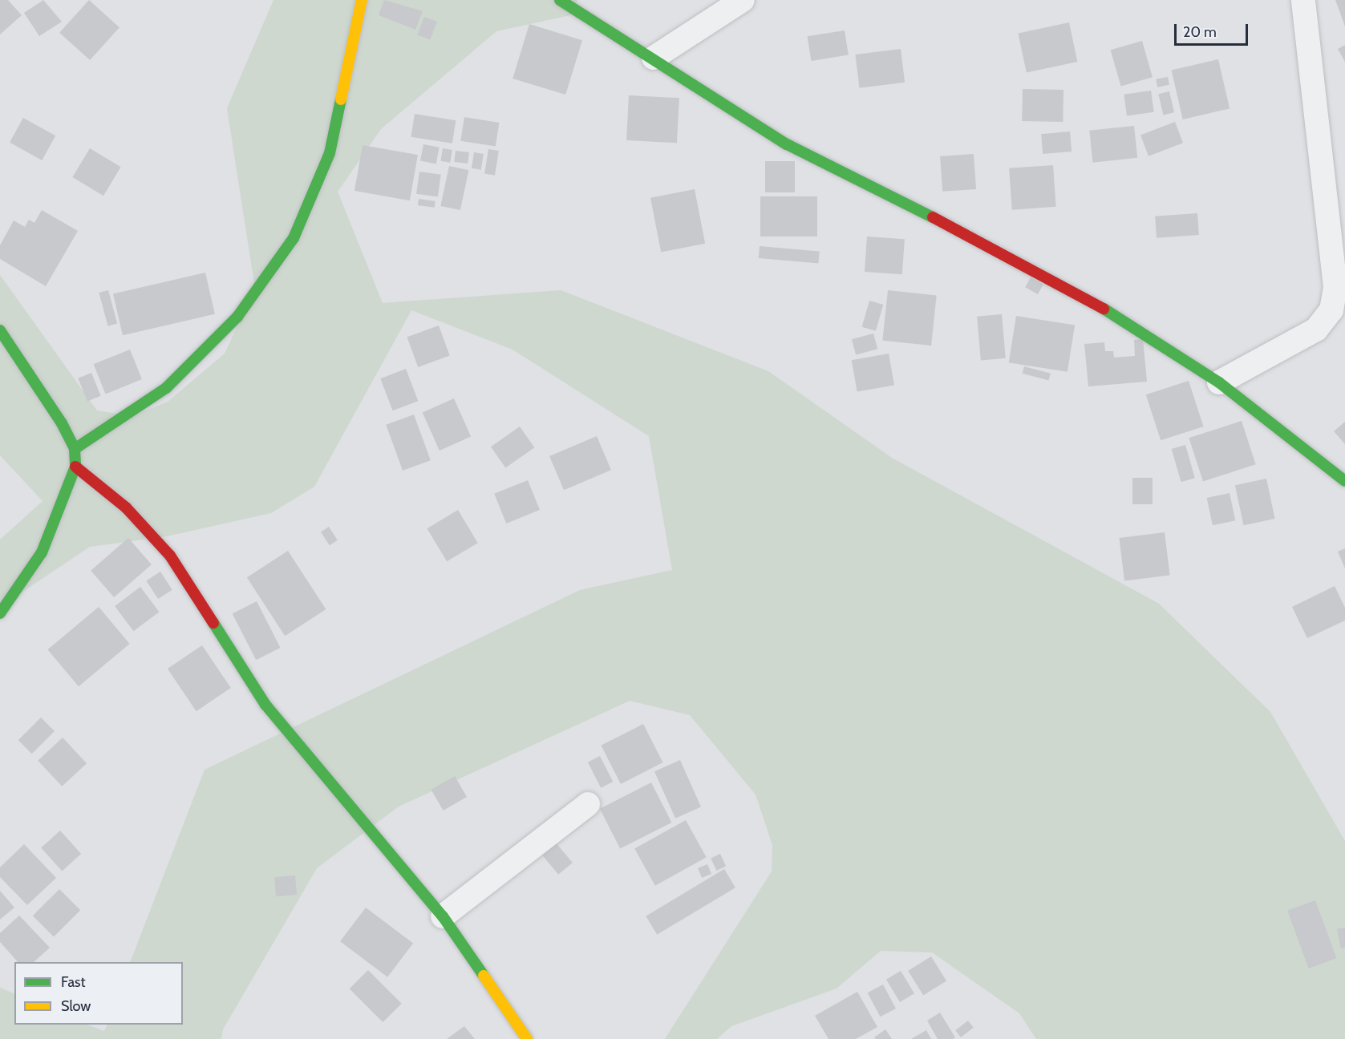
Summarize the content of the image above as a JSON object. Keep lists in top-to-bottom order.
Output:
{
  "legend": ["Fast", "Slow"],
  "scale_bar": "20 m"
}
